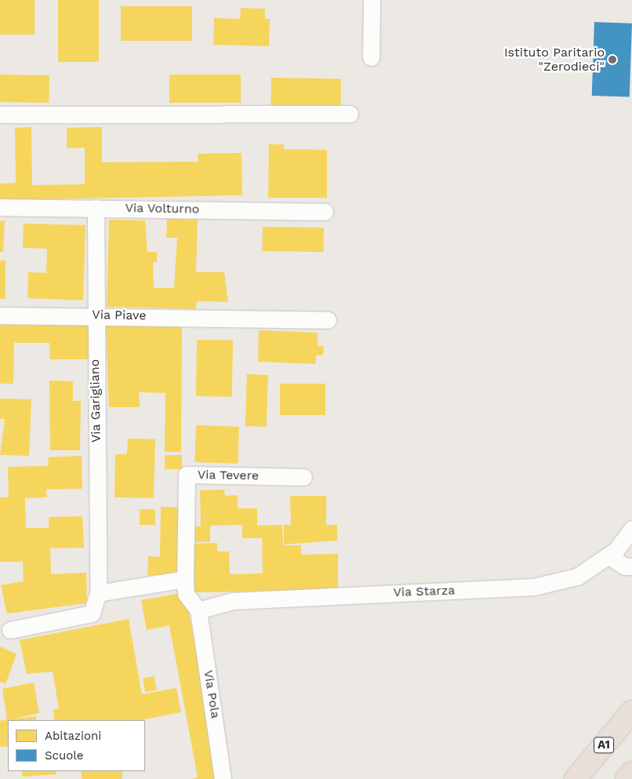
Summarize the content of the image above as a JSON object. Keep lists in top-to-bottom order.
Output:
{
  "streets": {
    "highway": ["A1"],
    "street": [
      "Via Volturno",
      "Via Piave",
      "Via Garigliano",
      "Via Tevere",
      "Via Starza",
      "Via Pola"
    ]
  },
  "crossings": [
    ["Via Volturno", "Via Garigliano"],
    ["Via Piave", "Via Garigliano"],
    ["Via Starza", "Via Pola"]
  ],
  "places": ["Istituto Paritario \"Zerodieci\""],
  "legend": ["Abitazioni", "Scuole"]
}
